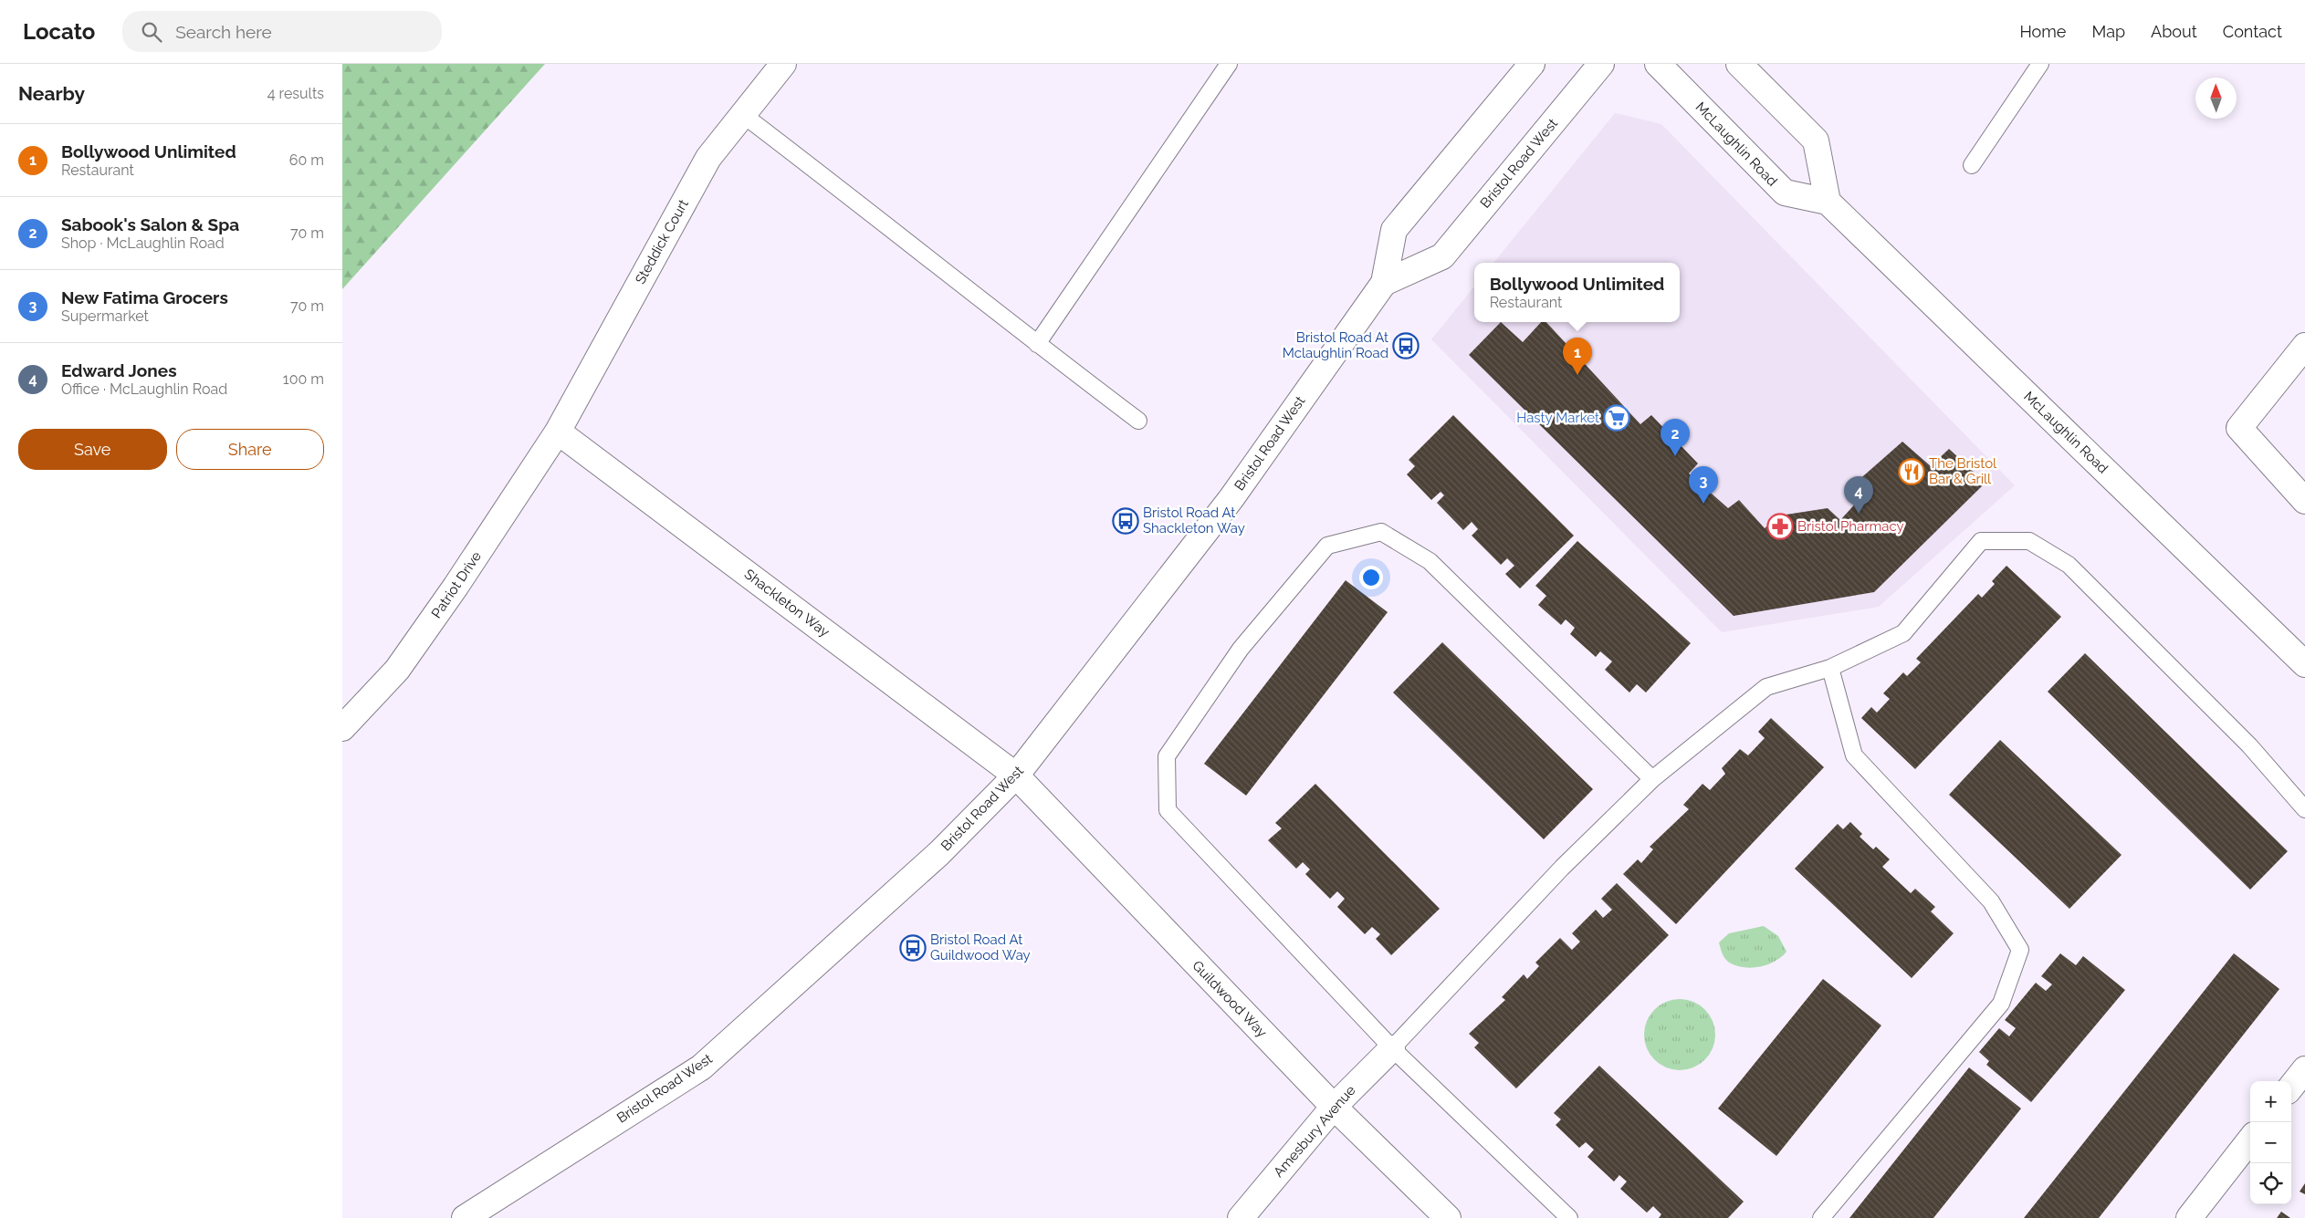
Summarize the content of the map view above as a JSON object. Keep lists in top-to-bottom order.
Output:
{
  "streets": {
    "street": [
      "McLaughlin Road",
      "Bristol Road West",
      "Steddick Court",
      "Patriot Drive",
      "Shackleton Way",
      "Guildwood Way",
      "Amesbury Avenue"
    ]
  },
  "crossings": [
    ["Bristol Road West", "Shackleton Way"],
    ["Bristol Road West", "Guildwood Way"],
    ["Steddick Court", "Patriot Drive"],
    ["Steddick Court", "Shackleton Way"],
    ["Patriot Drive", "Shackleton Way"],
    ["Shackleton Way", "Guildwood Way"],
    ["Guildwood Way", "Amesbury Avenue"]
  ],
  "places": {
    "bus stop": ["Bristol Road At Mclaughlin Road", "Bristol Road At Shackleton Way", "Bristol Road At Guildwood Way"],
    "supermarket": ["Hasty Market"],
    "restaurant": ["The Bristol Bar & Grill"],
    "pharmacy": ["Bristol Pharmacy"]
  },
  "north": "top",
  "page": {
    "header": "Locato",
    "search": "Search here",
    "nav": [
      "Home",
      "Map",
      "About",
      "Contact"
    ],
    "heading": ["Nearby", "4 results"],
    "list": [
      {
        "mark": "1",
        "name": "Bollywood Unlimited",
        "note": "Restaurant",
        "value": "60 m"
      },
      {
        "mark": "2",
        "name": "Sabook's Salon & Spa",
        "note": "Shop · McLaughlin Road",
        "value": "70 m"
      },
      {
        "mark": "3",
        "name": "New Fatima Grocers",
        "note": "Supermarket",
        "value": "70 m"
      },
      {
        "mark": "4",
        "name": "Edward Jones",
        "note": "Office · McLaughlin Road",
        "value": "100 m"
      }
    ],
    "popup": ["Bollywood Unlimited", "Restaurant"],
    "pins": [
      "1",
      "2",
      "3",
      "4"
    ],
    "buttons": ["Save", "Share"],
    "map_buttons": ["+", "−"]
  }
}
